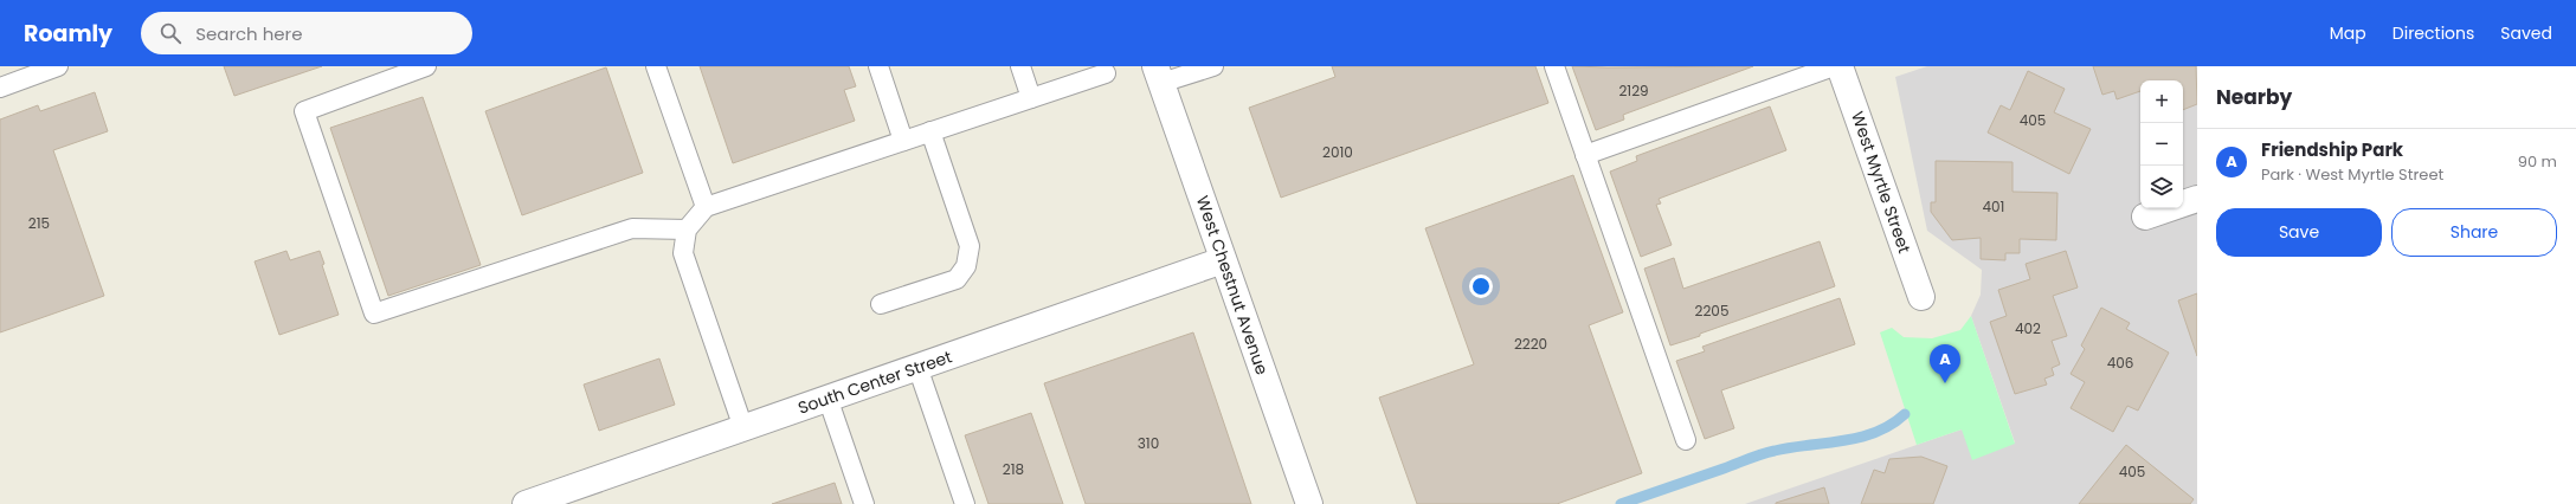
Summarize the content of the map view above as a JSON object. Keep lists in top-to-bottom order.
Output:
{
  "streets": {
    "street": ["West Myrtle Street", "West Chestnut Avenue", "South Center Street"]
  },
  "crossings": [
    ["West Chestnut Avenue", "South Center Street"]
  ],
  "house_numbers": [
    "2129",
    "405",
    "2010",
    "401",
    "215",
    "2205",
    "402",
    "2220",
    "406",
    "310",
    "218",
    "405"
  ],
  "page": {
    "header": "Roamly",
    "search": "Search here",
    "nav": ["Map", "Directions", "Saved"],
    "heading": "Nearby",
    "map_buttons": ["+", "−"],
    "list": [
      {
        "mark": "A",
        "name": "Friendship Park",
        "note": "Park · West Myrtle Street",
        "value": "90 m"
      }
    ],
    "buttons": ["Save", "Share"],
    "pins": "A"
  }
}
